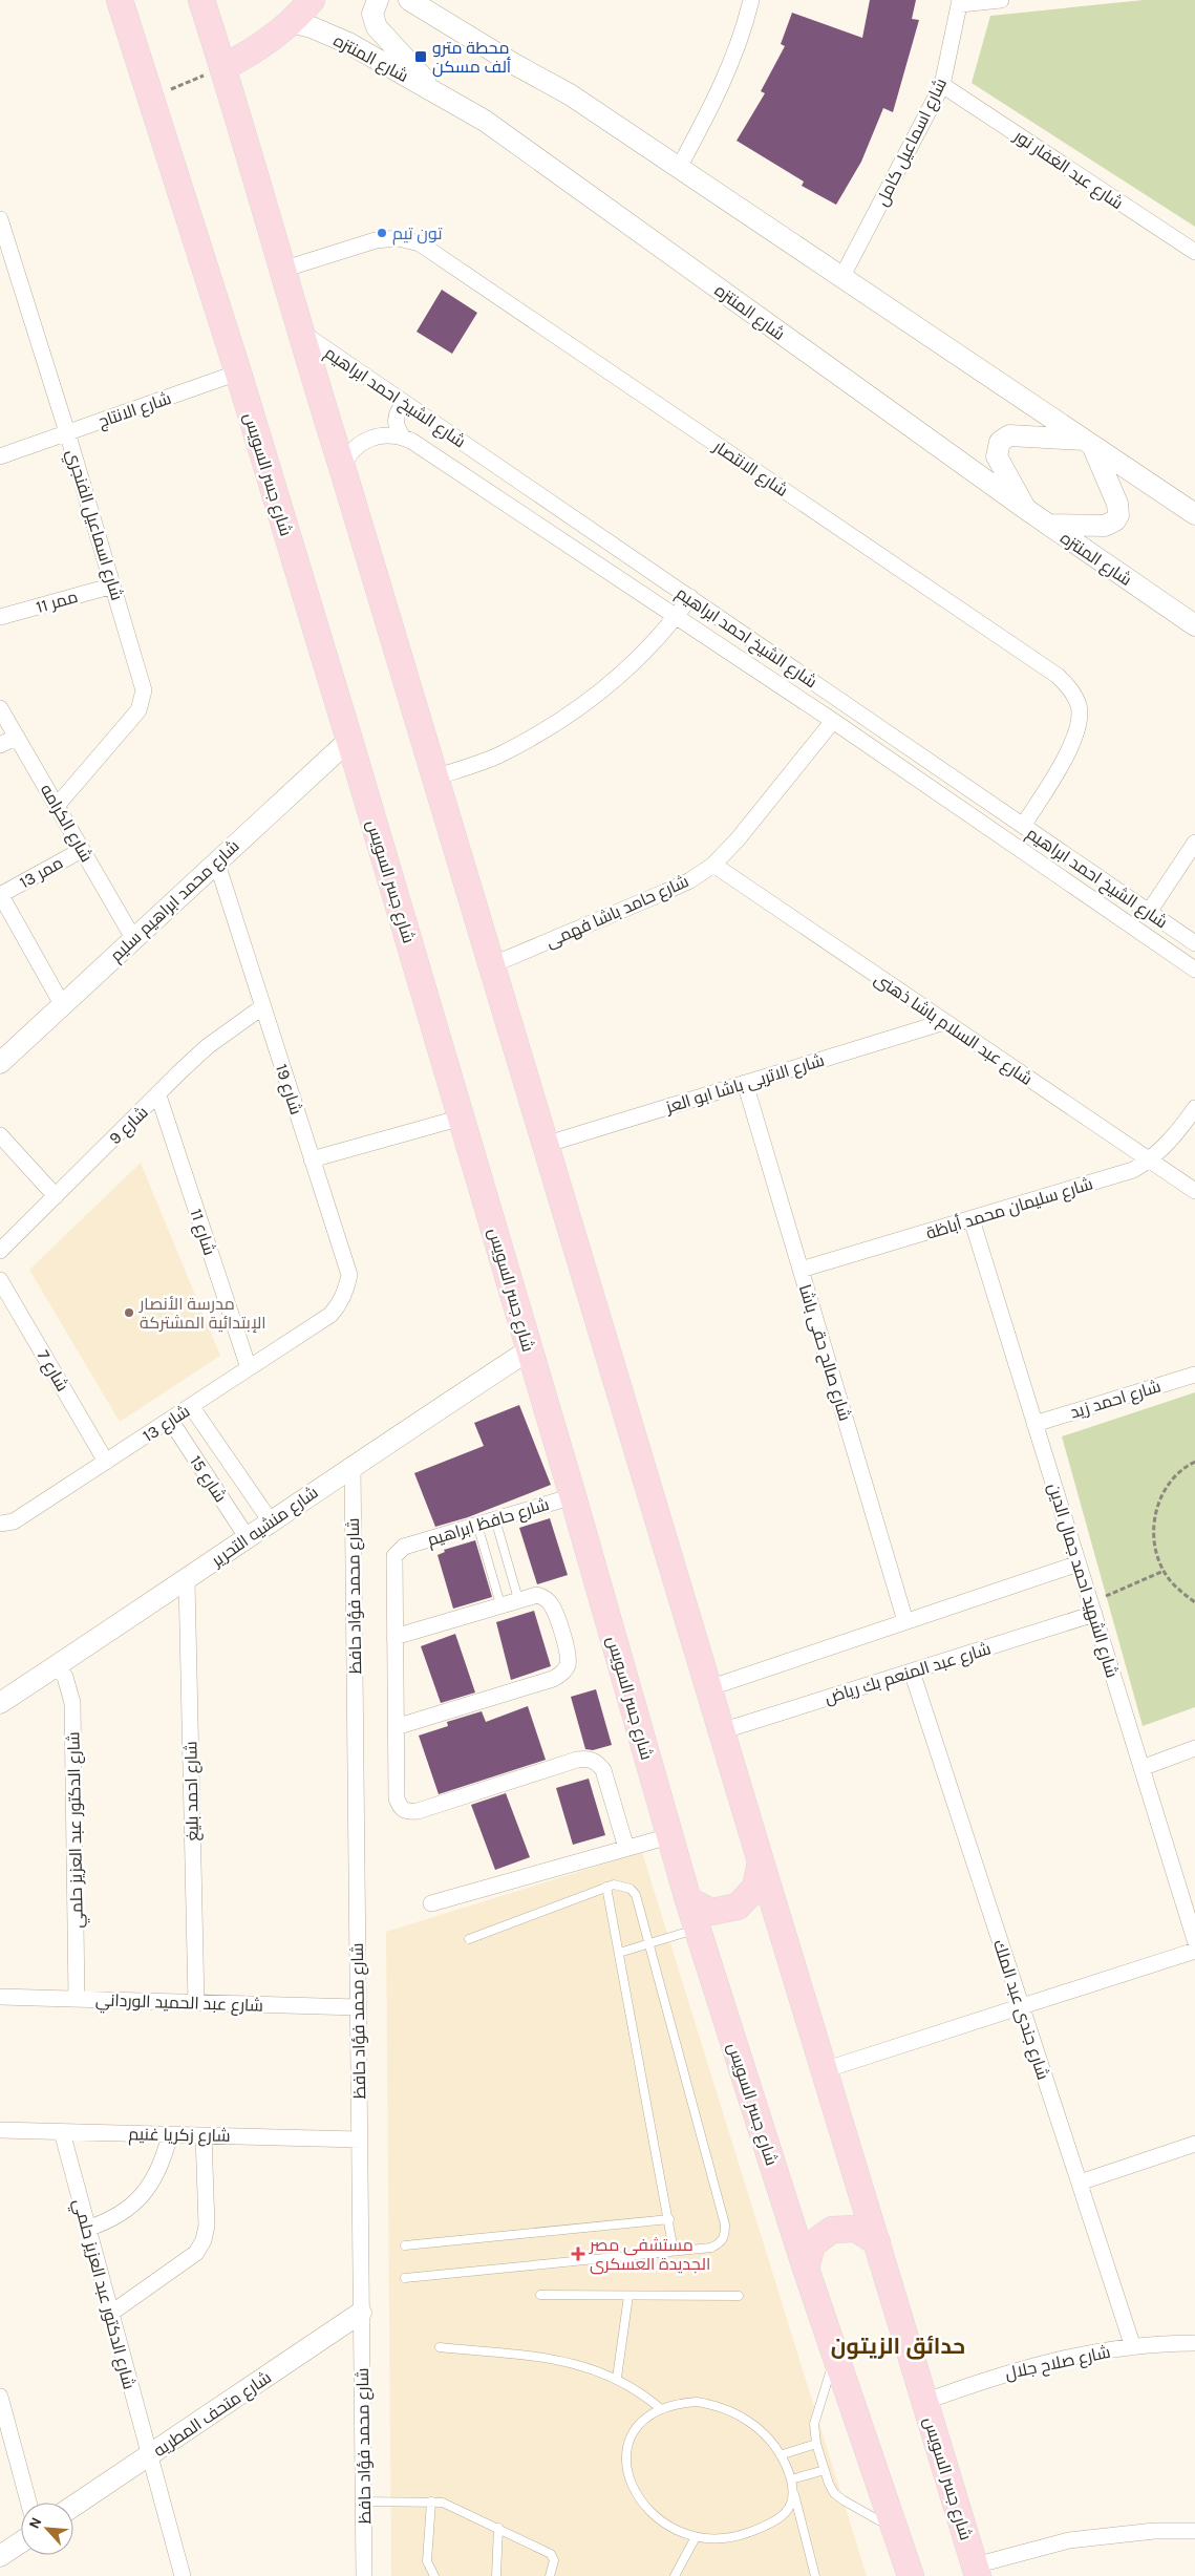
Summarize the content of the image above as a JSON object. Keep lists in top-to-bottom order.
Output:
{
  "streets": {
    "main road": ["شارع جسر السويس"],
    "street": [
      "شارع المنتزه",
      "شارع اسماعيل كامل",
      "شارع عبد الغفار نور",
      "شارع الشيخ احمد ابراهيم",
      "شارع الانتاج",
      "شارع الانتصار",
      "شارع اسماعيل الفنجري",
      "ممر 11",
      "شارع الكرامه",
      "ممر 13",
      "شارع محمد ابراهيم سليم",
      "شارع حامد باشا فهمى",
      "شارع عبد السلام باشا ذهنى",
      "شارع الاتربى باشا ابو العز",
      "شارع 19",
      "شارع 9",
      "شارع سليمان محمد أباظة",
      "شارع 11",
      "شارع صالح حقى باشا",
      "شارع 7",
      "شارع احمد زيد",
      "شارع 13",
      "شارع 15",
      "شارع حافظ ابراهيم",
      "شارع منشيه التحرير",
      "شارع الشهيد احمد جمال الدين",
      "شارع محمد فؤاد حافظ",
      "شارع عبد المنعم بك رياض",
      "شارع احمد بليغ",
      "شارع الدكتور عبد العزيز حلمي",
      "شارع عبد الحميد الورداني",
      "شارع جندى عبد الملك",
      "شارع زكريا غنيم",
      "شارع صلاح جلال",
      "شارع متحف المطريه"
    ]
  },
  "crossings": [
    ["شارع اسماعيل كامل", "شارع عبد الغفار نور"],
    ["شارع الشيخ احمد ابراهيم", "شارع الانتصار"],
    ["شارع الشيخ احمد ابراهيم", "شارع جسر السويس"],
    ["شارع الشيخ احمد ابراهيم", "شارع حامد باشا فهمى"],
    ["شارع الانتاج", "شارع جسر السويس"],
    ["شارع الانتاج", "شارع اسماعيل الفنجري"],
    ["شارع الانتصار", "شارع جسر السويس"],
    ["شارع جسر السويس", "شارع محمد ابراهيم سليم"],
    ["شارع جسر السويس", "شارع حامد باشا فهمى"],
    ["شارع جسر السويس", "شارع الاتربى باشا ابو العز"],
    ["شارع جسر السويس", "شارع حافظ ابراهيم"],
    ["شارع جسر السويس", "شارع منشيه التحرير"],
    ["شارع جسر السويس", "شارع عبد المنعم بك رياض"],
    ["شارع جسر السويس", "شارع صلاح جلال"],
    ["شارع اسماعيل الفنجري", "ممر 11"],
    ["شارع اسماعيل الفنجري", "شارع الكرامه"],
    ["شارع الكرامه", "ممر 13"],
    ["شارع الكرامه", "شارع محمد ابراهيم سليم"],
    ["شارع محمد ابراهيم سليم", "شارع 19"],
    ["شارع حامد باشا فهمى", "شارع عبد السلام باشا ذهنى"],
    ["شارع عبد السلام باشا ذهنى", "شارع الاتربى باشا ابو العز"],
    ["شارع عبد السلام باشا ذهنى", "شارع سليمان محمد أباظة"],
    ["شارع الاتربى باشا ابو العز", "شارع صالح حقى باشا"],
    ["شارع 19", "شارع 9"],
    ["شارع 19", "شارع 13"],
    ["شارع 9", "شارع 11"],
    ["شارع سليمان محمد أباظة", "شارع صالح حقى باشا"],
    ["شارع سليمان محمد أباظة", "شارع الشهيد احمد جمال الدين"],
    ["شارع 11", "شارع 13"],
    ["شارع 7", "شارع 13"],
    ["شارع احمد زيد", "شارع الشهيد احمد جمال الدين"],
    ["شارع 13", "شارع 15"],
    ["شارع 15", "شارع منشيه التحرير"],
    ["شارع منشيه التحرير", "شارع محمد فؤاد حافظ"],
    ["شارع منشيه التحرير", "شارع احمد بليغ"],
    ["شارع منشيه التحرير", "شارع الدكتور عبد العزيز حلمي"],
    ["شارع الشهيد احمد جمال الدين", "شارع عبد المنعم بك رياض"],
    ["شارع محمد فؤاد حافظ", "شارع عبد الحميد الورداني"],
    ["شارع محمد فؤاد حافظ", "شارع زكريا غنيم"],
    ["شارع محمد فؤاد حافظ", "شارع متحف المطريه"],
    ["شارع عبد المنعم بك رياض", "شارع جندى عبد الملك"],
    ["شارع احمد بليغ", "شارع عبد الحميد الورداني"],
    ["شارع الدكتور عبد العزيز حلمي", "شارع عبد الحميد الورداني"],
    ["شارع الدكتور عبد العزيز حلمي", "شارع زكريا غنيم"],
    ["شارع الدكتور عبد العزيز حلمي", "شارع متحف المطريه"],
    ["شارع جندى عبد الملك", "شارع صلاح جلال"]
  ],
  "districts": ["حدائق الزيتون"],
  "places": {
    "transit": ["محطة مترو ألف مسكن"],
    "other": ["تون تيم", "مدرسة الأنصار الإبتدائية المشتركة"],
    "health": ["مستشفى مصر الجديدة العسكرى"]
  },
  "north": "top left"
}
